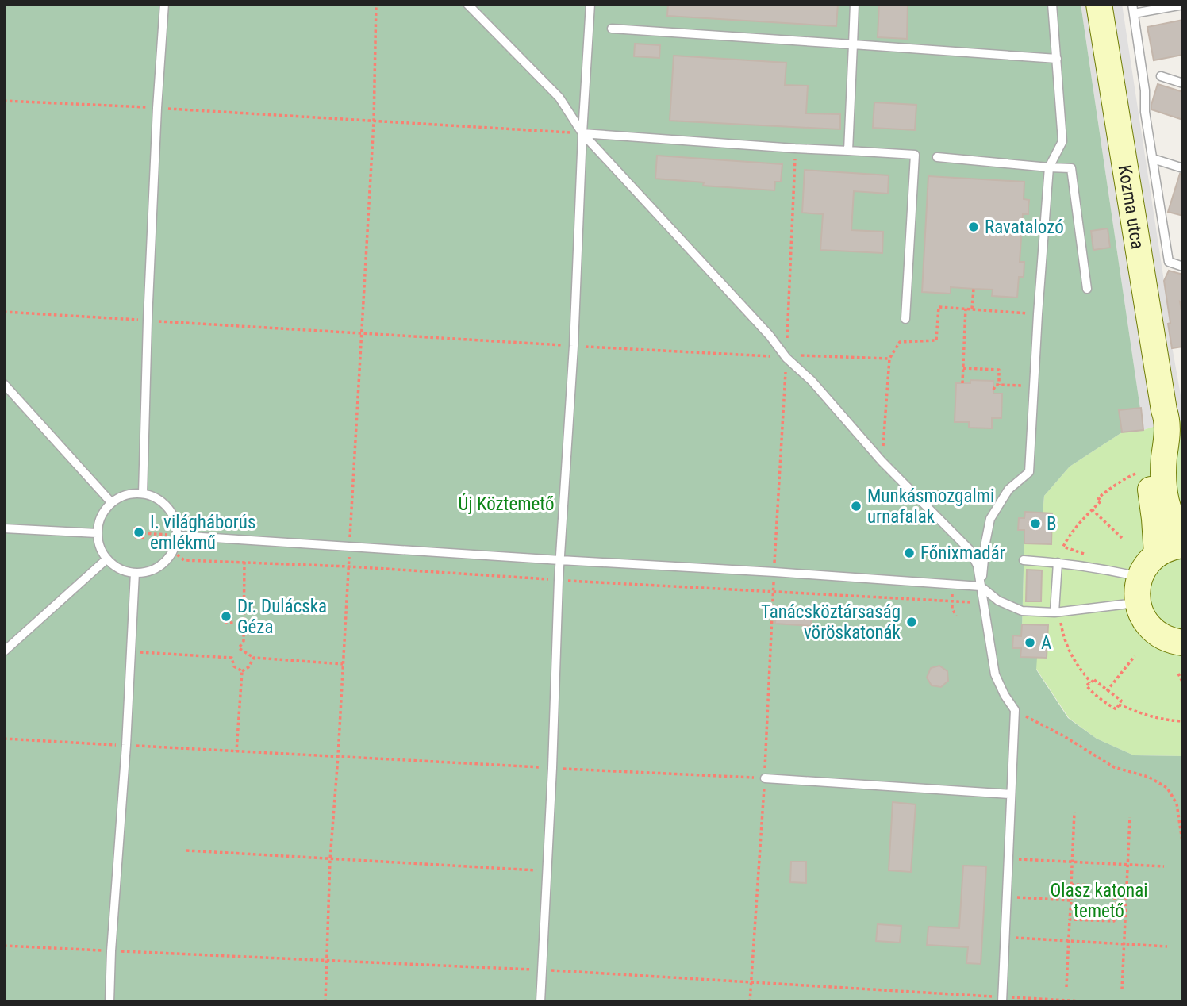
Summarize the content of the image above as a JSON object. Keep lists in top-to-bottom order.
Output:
{
  "streets": {
    "street": ["Kozma utca"]
  },
  "parks": ["Új Köztemető", "Olasz katonai temető"],
  "places": [
    "Ravatalozó",
    "Munkásmozgalmi urnafalak",
    "B",
    "I. világháborús emlékmű",
    "Főnixmadár",
    "Dr. Dulácska Géza",
    "Tanácsköztársaság vöröskatonák",
    "A"
  ]
}
